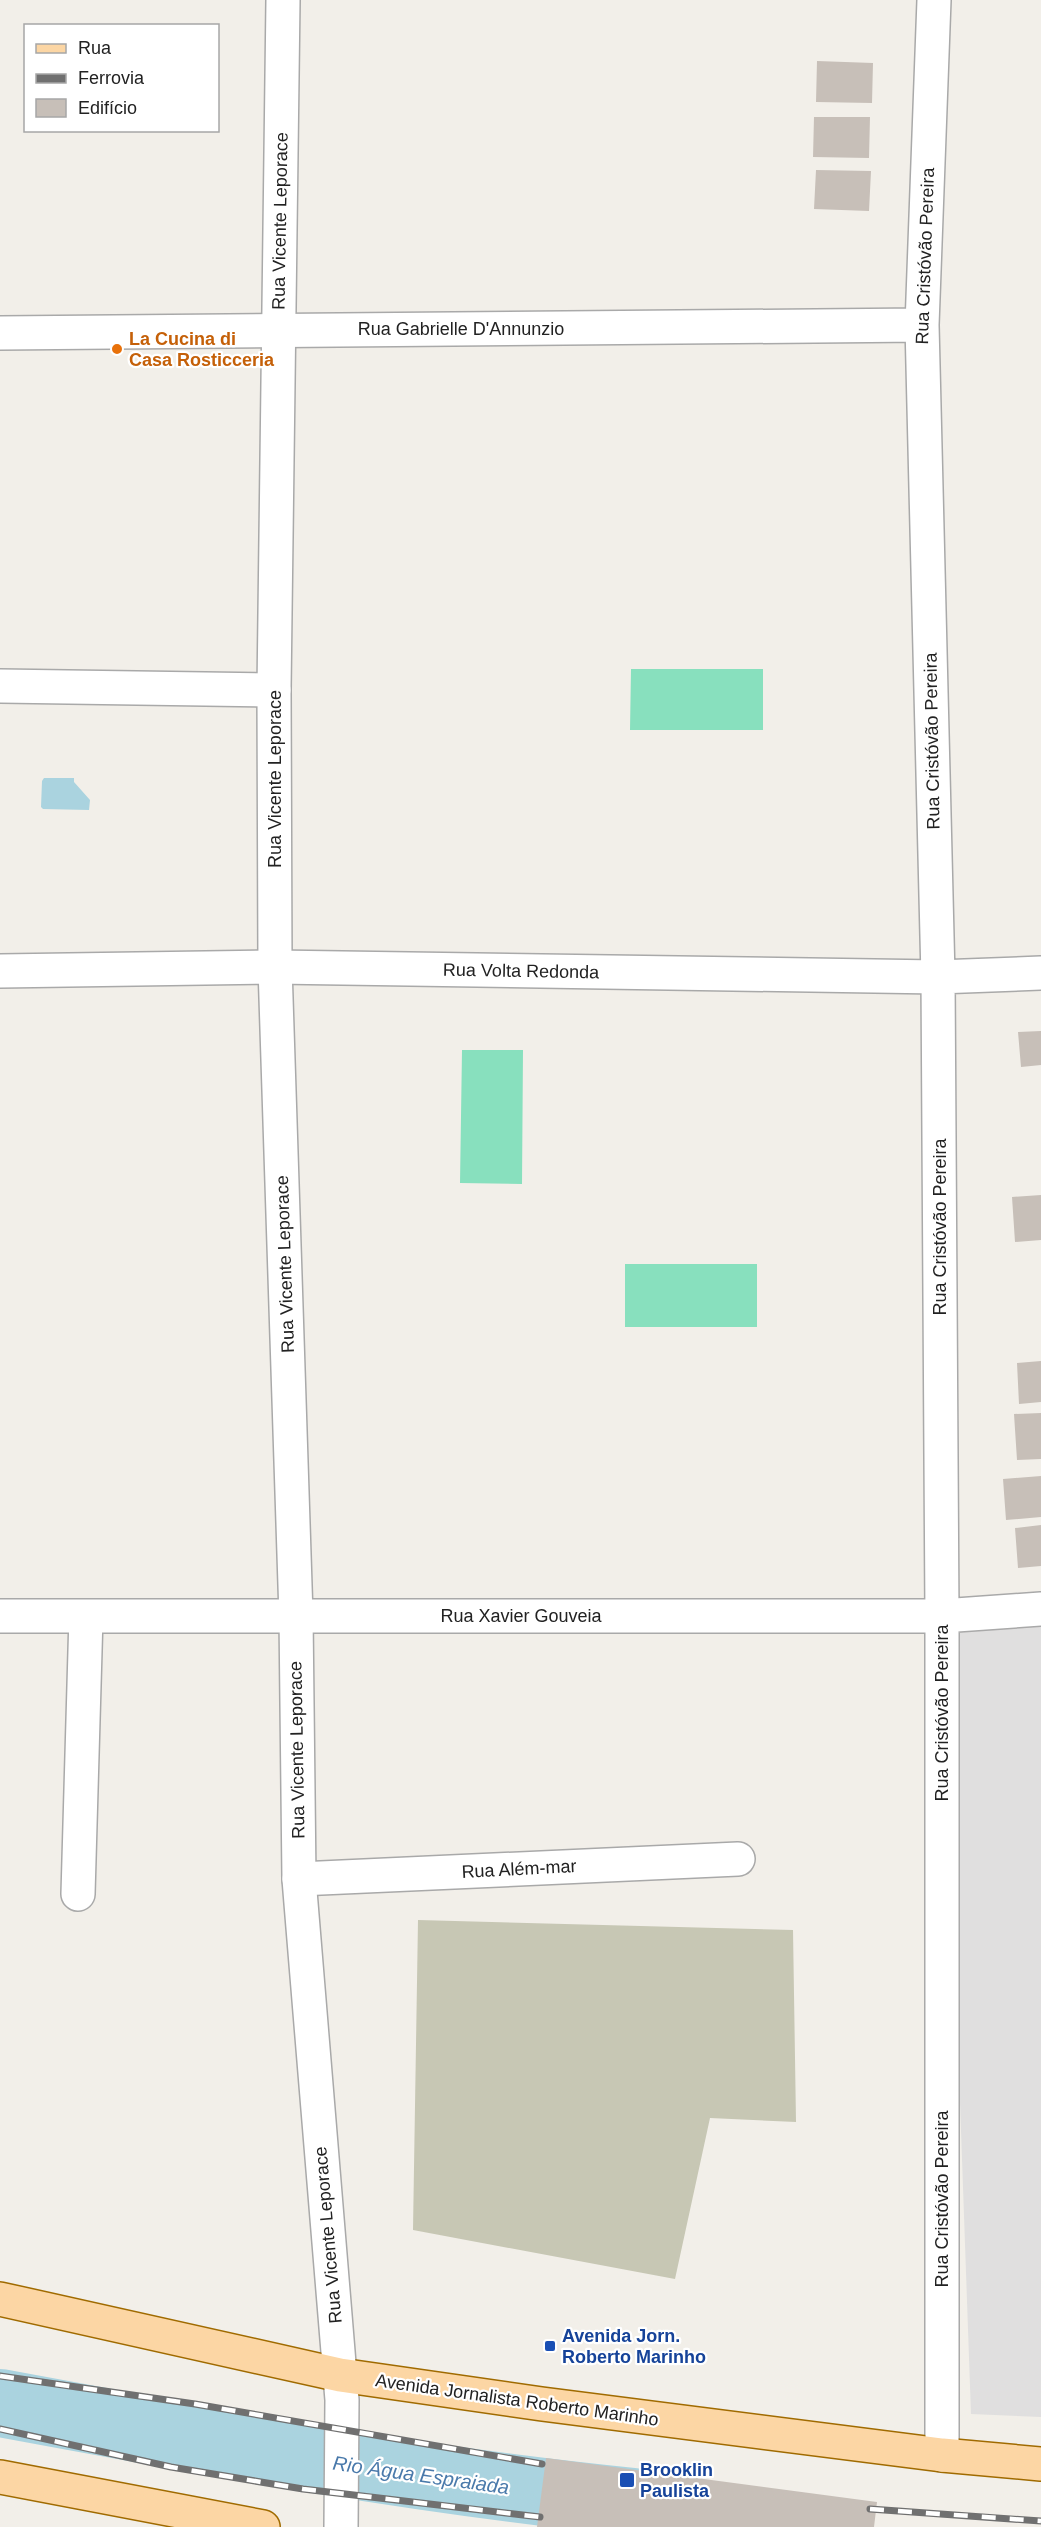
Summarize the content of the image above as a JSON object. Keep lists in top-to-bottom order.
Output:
{
  "streets": {
    "main road": ["Avenida Jornalista Roberto Marinho"],
    "street": [
      "Rua Vicente Leporace",
      "Rua Cristóvão Pereira",
      "Rua Gabrielle D'Annunzio",
      "Rua Volta Redonda",
      "Rua Xavier Gouveia",
      "Rua Além-mar"
    ]
  },
  "crossings": [
    ["Rua Vicente Leporace", "Rua Gabrielle D'Annunzio"],
    ["Rua Vicente Leporace", "Rua Volta Redonda"],
    ["Rua Vicente Leporace", "Rua Xavier Gouveia"],
    ["Rua Vicente Leporace", "Rua Além-mar"],
    ["Rua Vicente Leporace", "Avenida Jornalista Roberto Marinho"],
    ["Rua Cristóvão Pereira", "Rua Gabrielle D'Annunzio"],
    ["Rua Cristóvão Pereira", "Rua Volta Redonda"],
    ["Rua Cristóvão Pereira", "Rua Xavier Gouveia"],
    ["Rua Cristóvão Pereira", "Avenida Jornalista Roberto Marinho"]
  ],
  "water": ["Rio Água Espraiada"],
  "places": {
    "other": ["La Cucina di Casa Rosticceria"],
    "transit": ["Avenida Jorn. Roberto Marinho", "Brooklin Paulista"]
  },
  "legend": ["Rua", "Ferrovia", "Edifício"]
}
